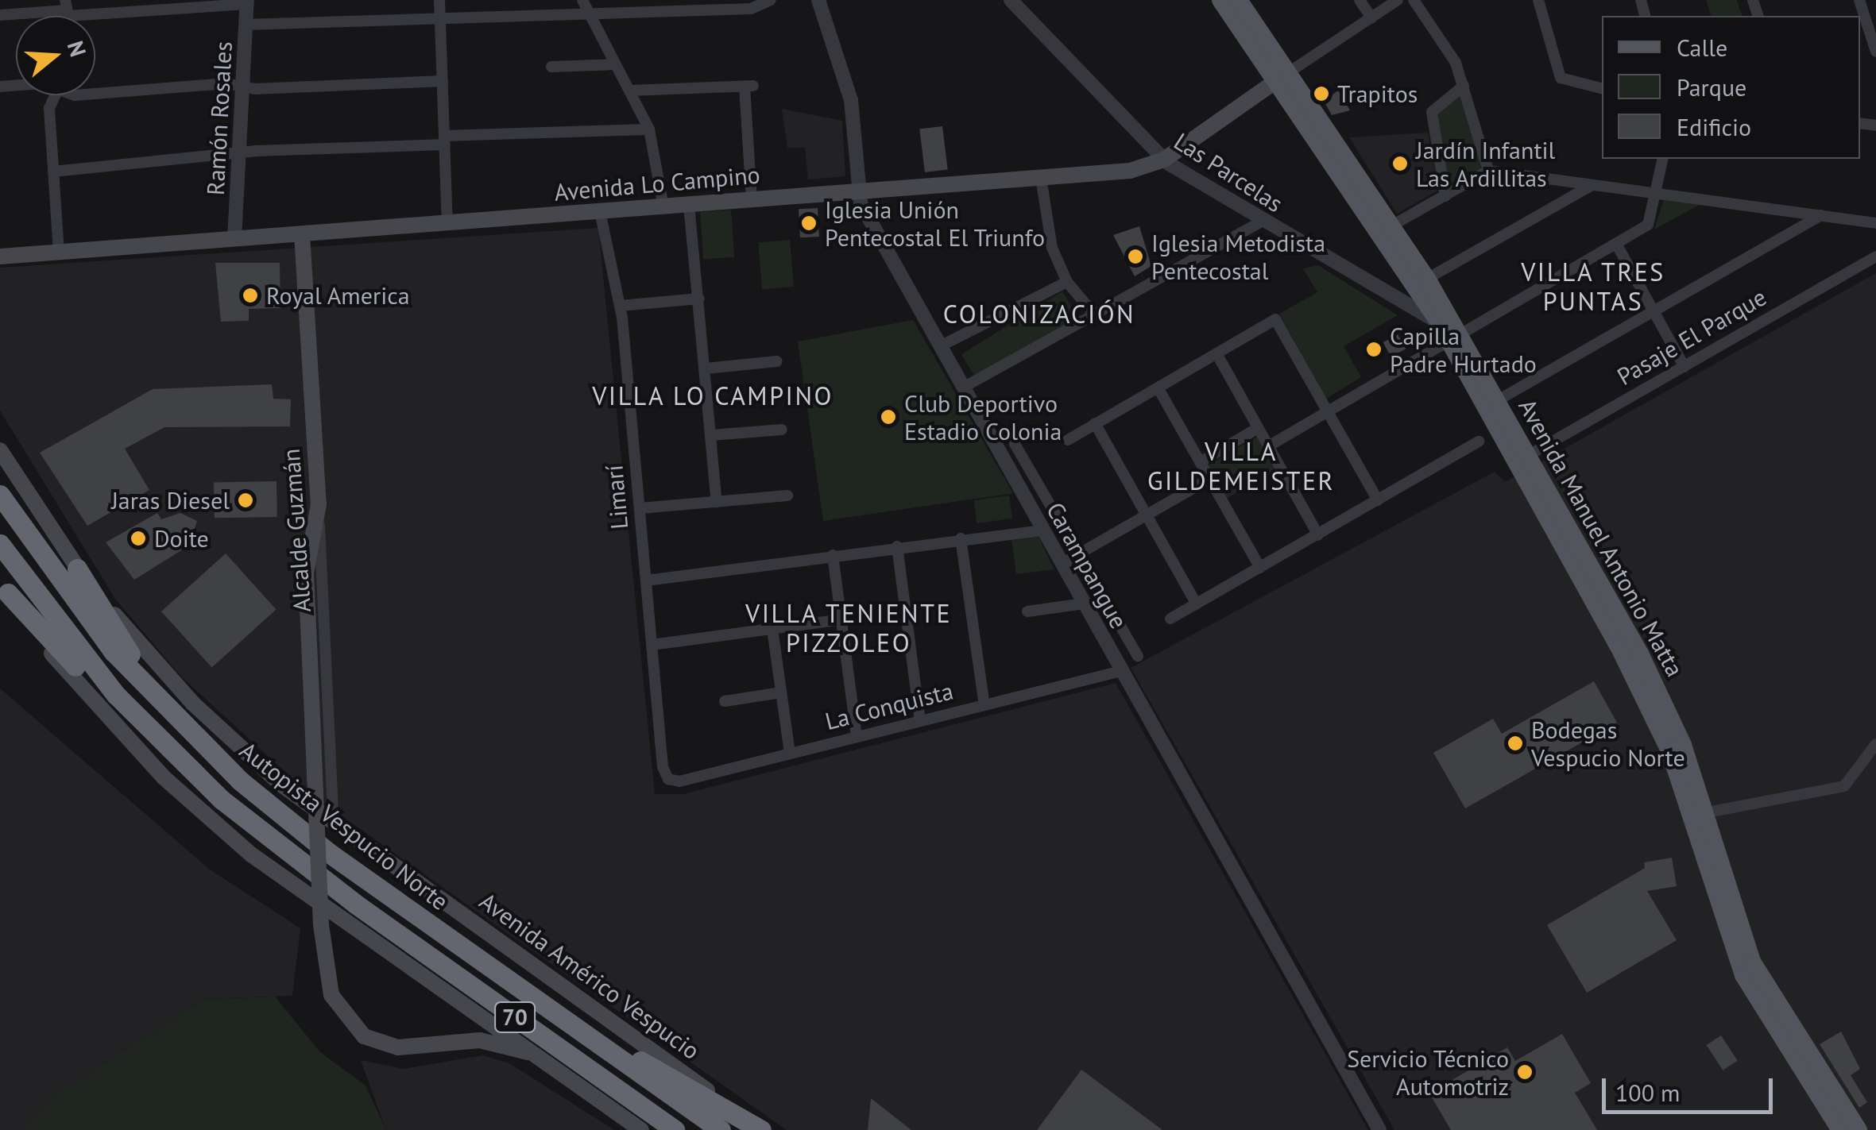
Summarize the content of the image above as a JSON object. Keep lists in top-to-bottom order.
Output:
{
  "streets": {
    "highway": ["Autopista Vespucio Norte", "70"],
    "main road": [
      "Avenida Lo Campino",
      "Alcalde Guzmán",
      "Avenida Manuel Antonio Matta",
      "Avenida Américo Vespucio"
    ],
    "street": [
      "Ramón Rosales",
      "Las Parcelas",
      "Pasaje El Parque",
      "Limarí",
      "Carampangue",
      "La Conquista"
    ]
  },
  "crossings": [
    ["Ramón Rosales", "Avenida Lo Campino"],
    ["Las Parcelas", "Avenida Lo Campino"],
    ["Las Parcelas", "Avenida Manuel Antonio Matta"],
    ["Avenida Lo Campino", "Limarí"],
    ["Avenida Lo Campino", "Alcalde Guzmán"],
    ["Avenida Lo Campino", "Avenida Manuel Antonio Matta"],
    ["Avenida Lo Campino", "Carampangue"],
    ["Pasaje El Parque", "Avenida Manuel Antonio Matta"],
    ["Limarí", "La Conquista"],
    ["Alcalde Guzmán", "Avenida Américo Vespucio"],
    ["Carampangue", "La Conquista"]
  ],
  "districts": [
    "VILLA TRES PUNTAS",
    "COLONIZACIÓN",
    "VILLA LO CAMPINO",
    "VILLA GILDEMEISTER",
    "VILLA TENIENTE PIZZOLEO"
  ],
  "places": [
    "Trapitos",
    "Jardín Infantil Las Ardillitas",
    "Iglesia Unión Pentecostal El Triunfo",
    "Iglesia Metodista Pentecostal",
    "Royal America",
    "Capilla Padre Hurtado",
    "Club Deportivo Estadio Colonia",
    "Jaras Diesel",
    "Doite",
    "Bodegas Vespucio Norte",
    "Servicio Técnico Automotriz"
  ],
  "legend": ["Calle", "Parque", "Edificio"],
  "scale_bar": "100 m",
  "north": "right"
}
